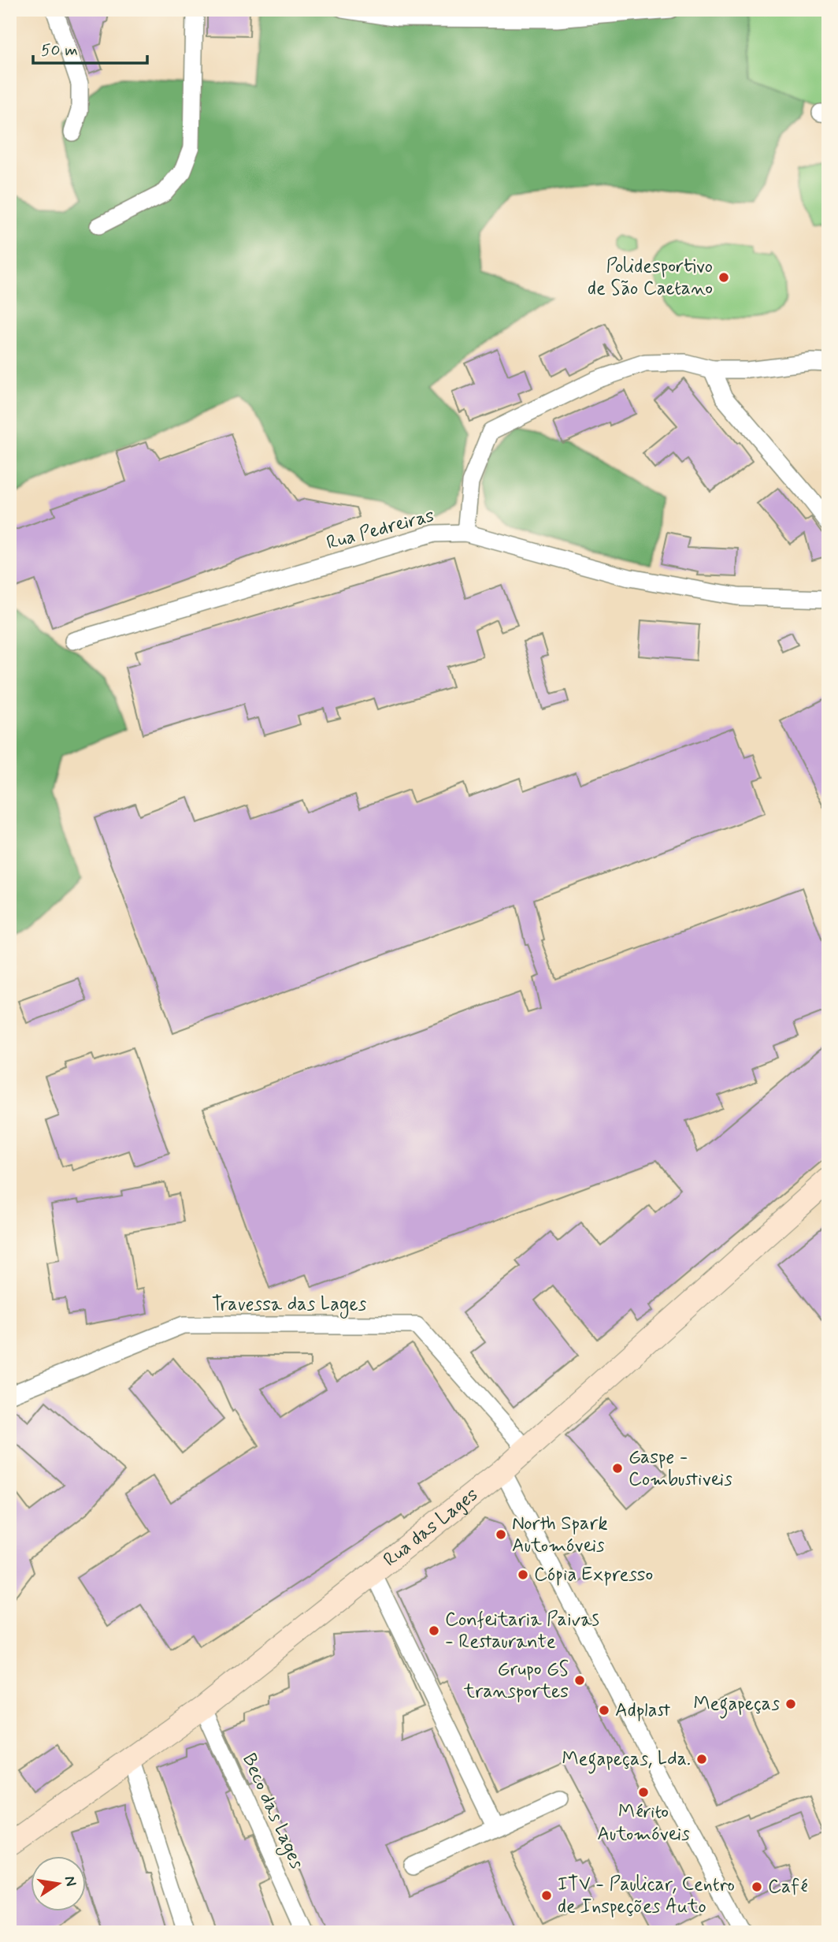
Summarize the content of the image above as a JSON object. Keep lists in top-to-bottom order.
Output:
{
  "streets": {
    "main road": ["Rua das Lages"],
    "street": ["Rua Pedreiras", "Travessa das Lages", "Beco das Lages"]
  },
  "crossings": [
    ["Travessa das Lages", "Rua das Lages"],
    ["Rua das Lages", "Beco das Lages"]
  ],
  "places": [
    "Polidesportivo de São Caetano",
    "Gaspe - Combustiveis",
    "North Spark Automóveis",
    "Cópia Expresso",
    "Confeitaria Paivas - Restaurante",
    "Grupo GS transportes",
    "Megapeças",
    "Adplast",
    "Megapeças, Lda.",
    "Mérito Automóveis",
    "Café",
    "ITV - Paulicar, Centro de Inspeções Auto"
  ],
  "scale_bar": "50 m",
  "north": "right"
}
